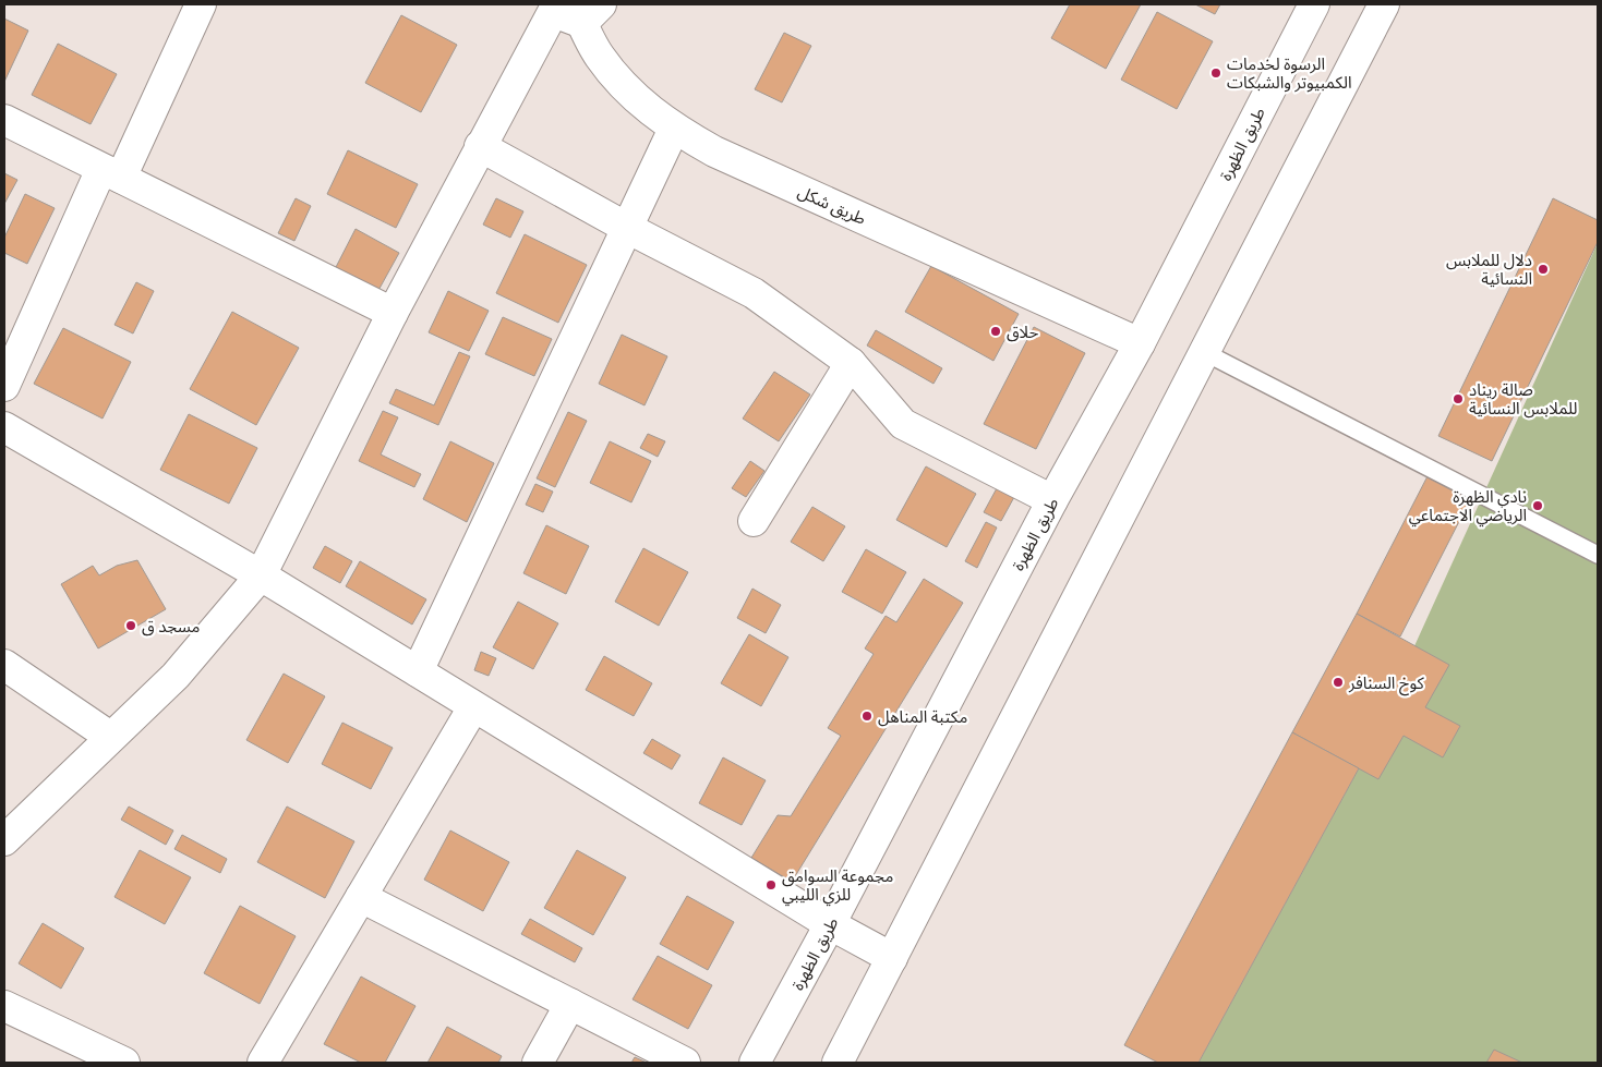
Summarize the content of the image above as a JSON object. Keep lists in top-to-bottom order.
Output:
{
  "streets": {
    "street": ["طريق الظهرة", "طريق شكل"]
  },
  "crossings": [
    ["طريق الظهرة", "طريق شكل"]
  ],
  "places": [
    "الرسوة لخدمات الكمبيوتر والشبكات",
    "دلال للملابس النسائية",
    "حلاق",
    "صالة ريناد للملابس النسائية",
    "نادي الظهرة الرياضي الاجتماعي",
    "مسجد ق",
    "كوخ السنافر",
    "مكتبة المناهل",
    "مجموعة السوامق للزي الليبي"
  ]
}
